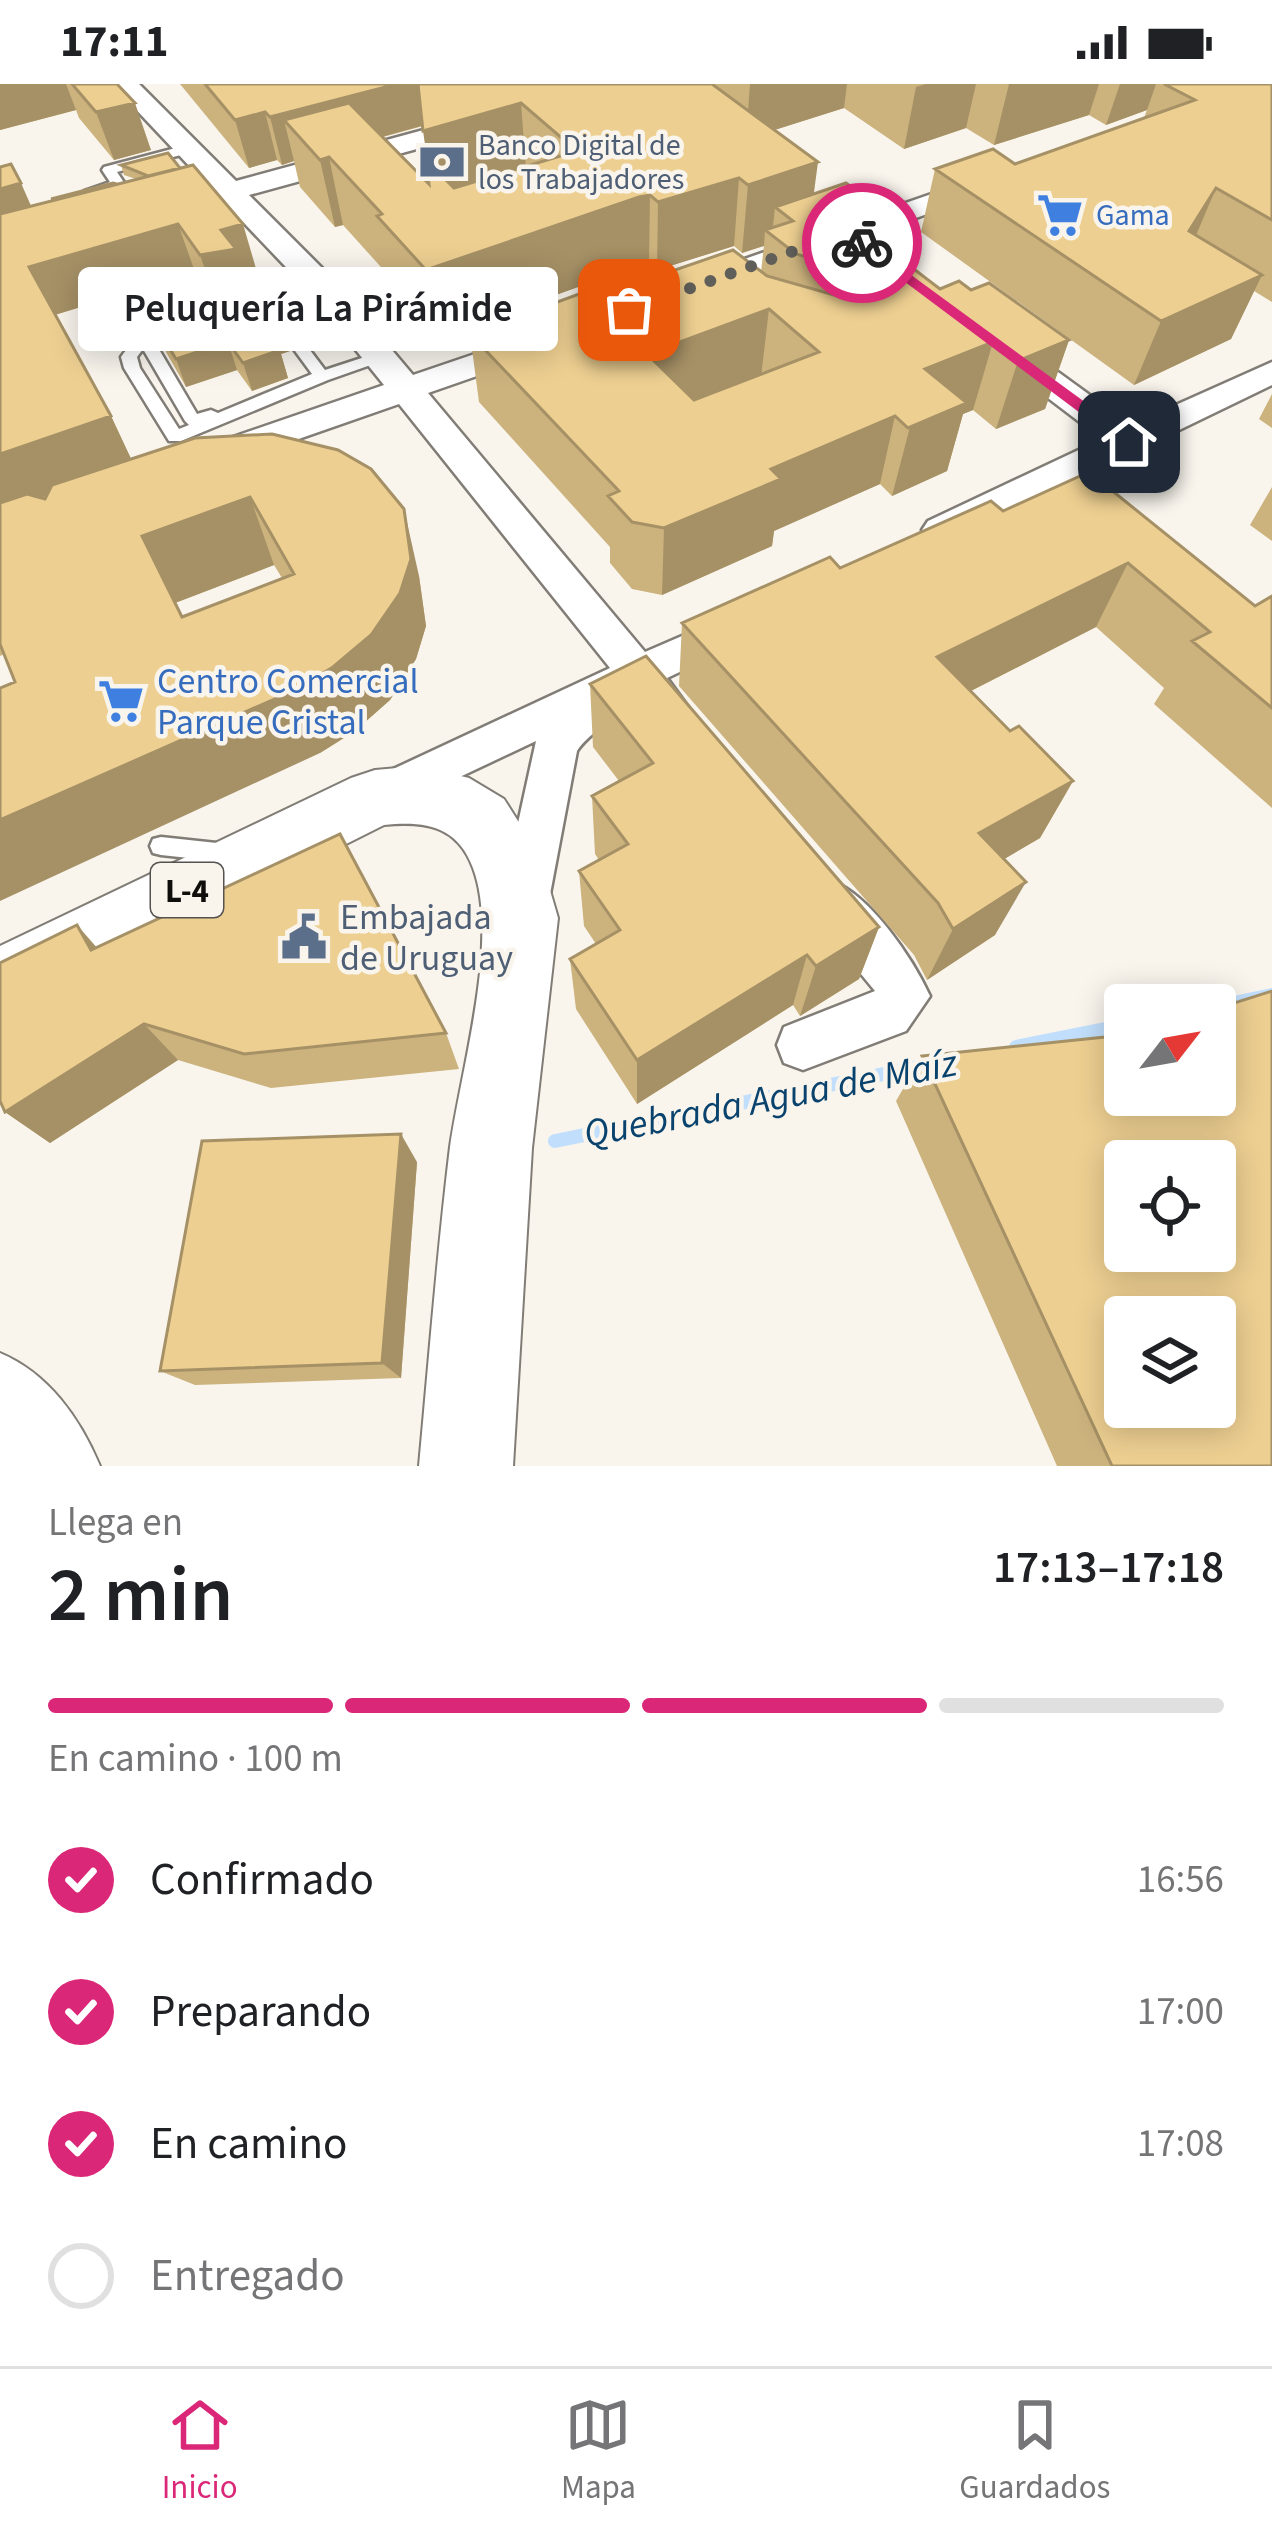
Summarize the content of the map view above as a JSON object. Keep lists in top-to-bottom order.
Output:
{
  "streets": {
    "main road": ["L-4"]
  },
  "water": ["Quebrada Agua de Maíz"],
  "places": {
    "bank": ["Banco Digital de los Trabajadores"],
    "supermarket": ["Gama", "Centro Comercial Parque Cristal"],
    "other": ["Peluquería La Pirámide"],
    "public building": ["Embajada de Uruguay"]
  },
  "north": "top right",
  "page": {
    "status": "17:11",
    "bubble": "Peluquería La Pirámide",
    "heading": ["2 min", "Llega en", "17:13–17:18"],
    "bar": "En camino · 100 m",
    "list": [
      ["Confirmado", "16:56"],
      ["Preparando", "17:00"],
      ["En camino", "17:08"],
      "Entregado"
    ],
    "tabs": ["Inicio", "Mapa", "Guardados"]
  }
}
